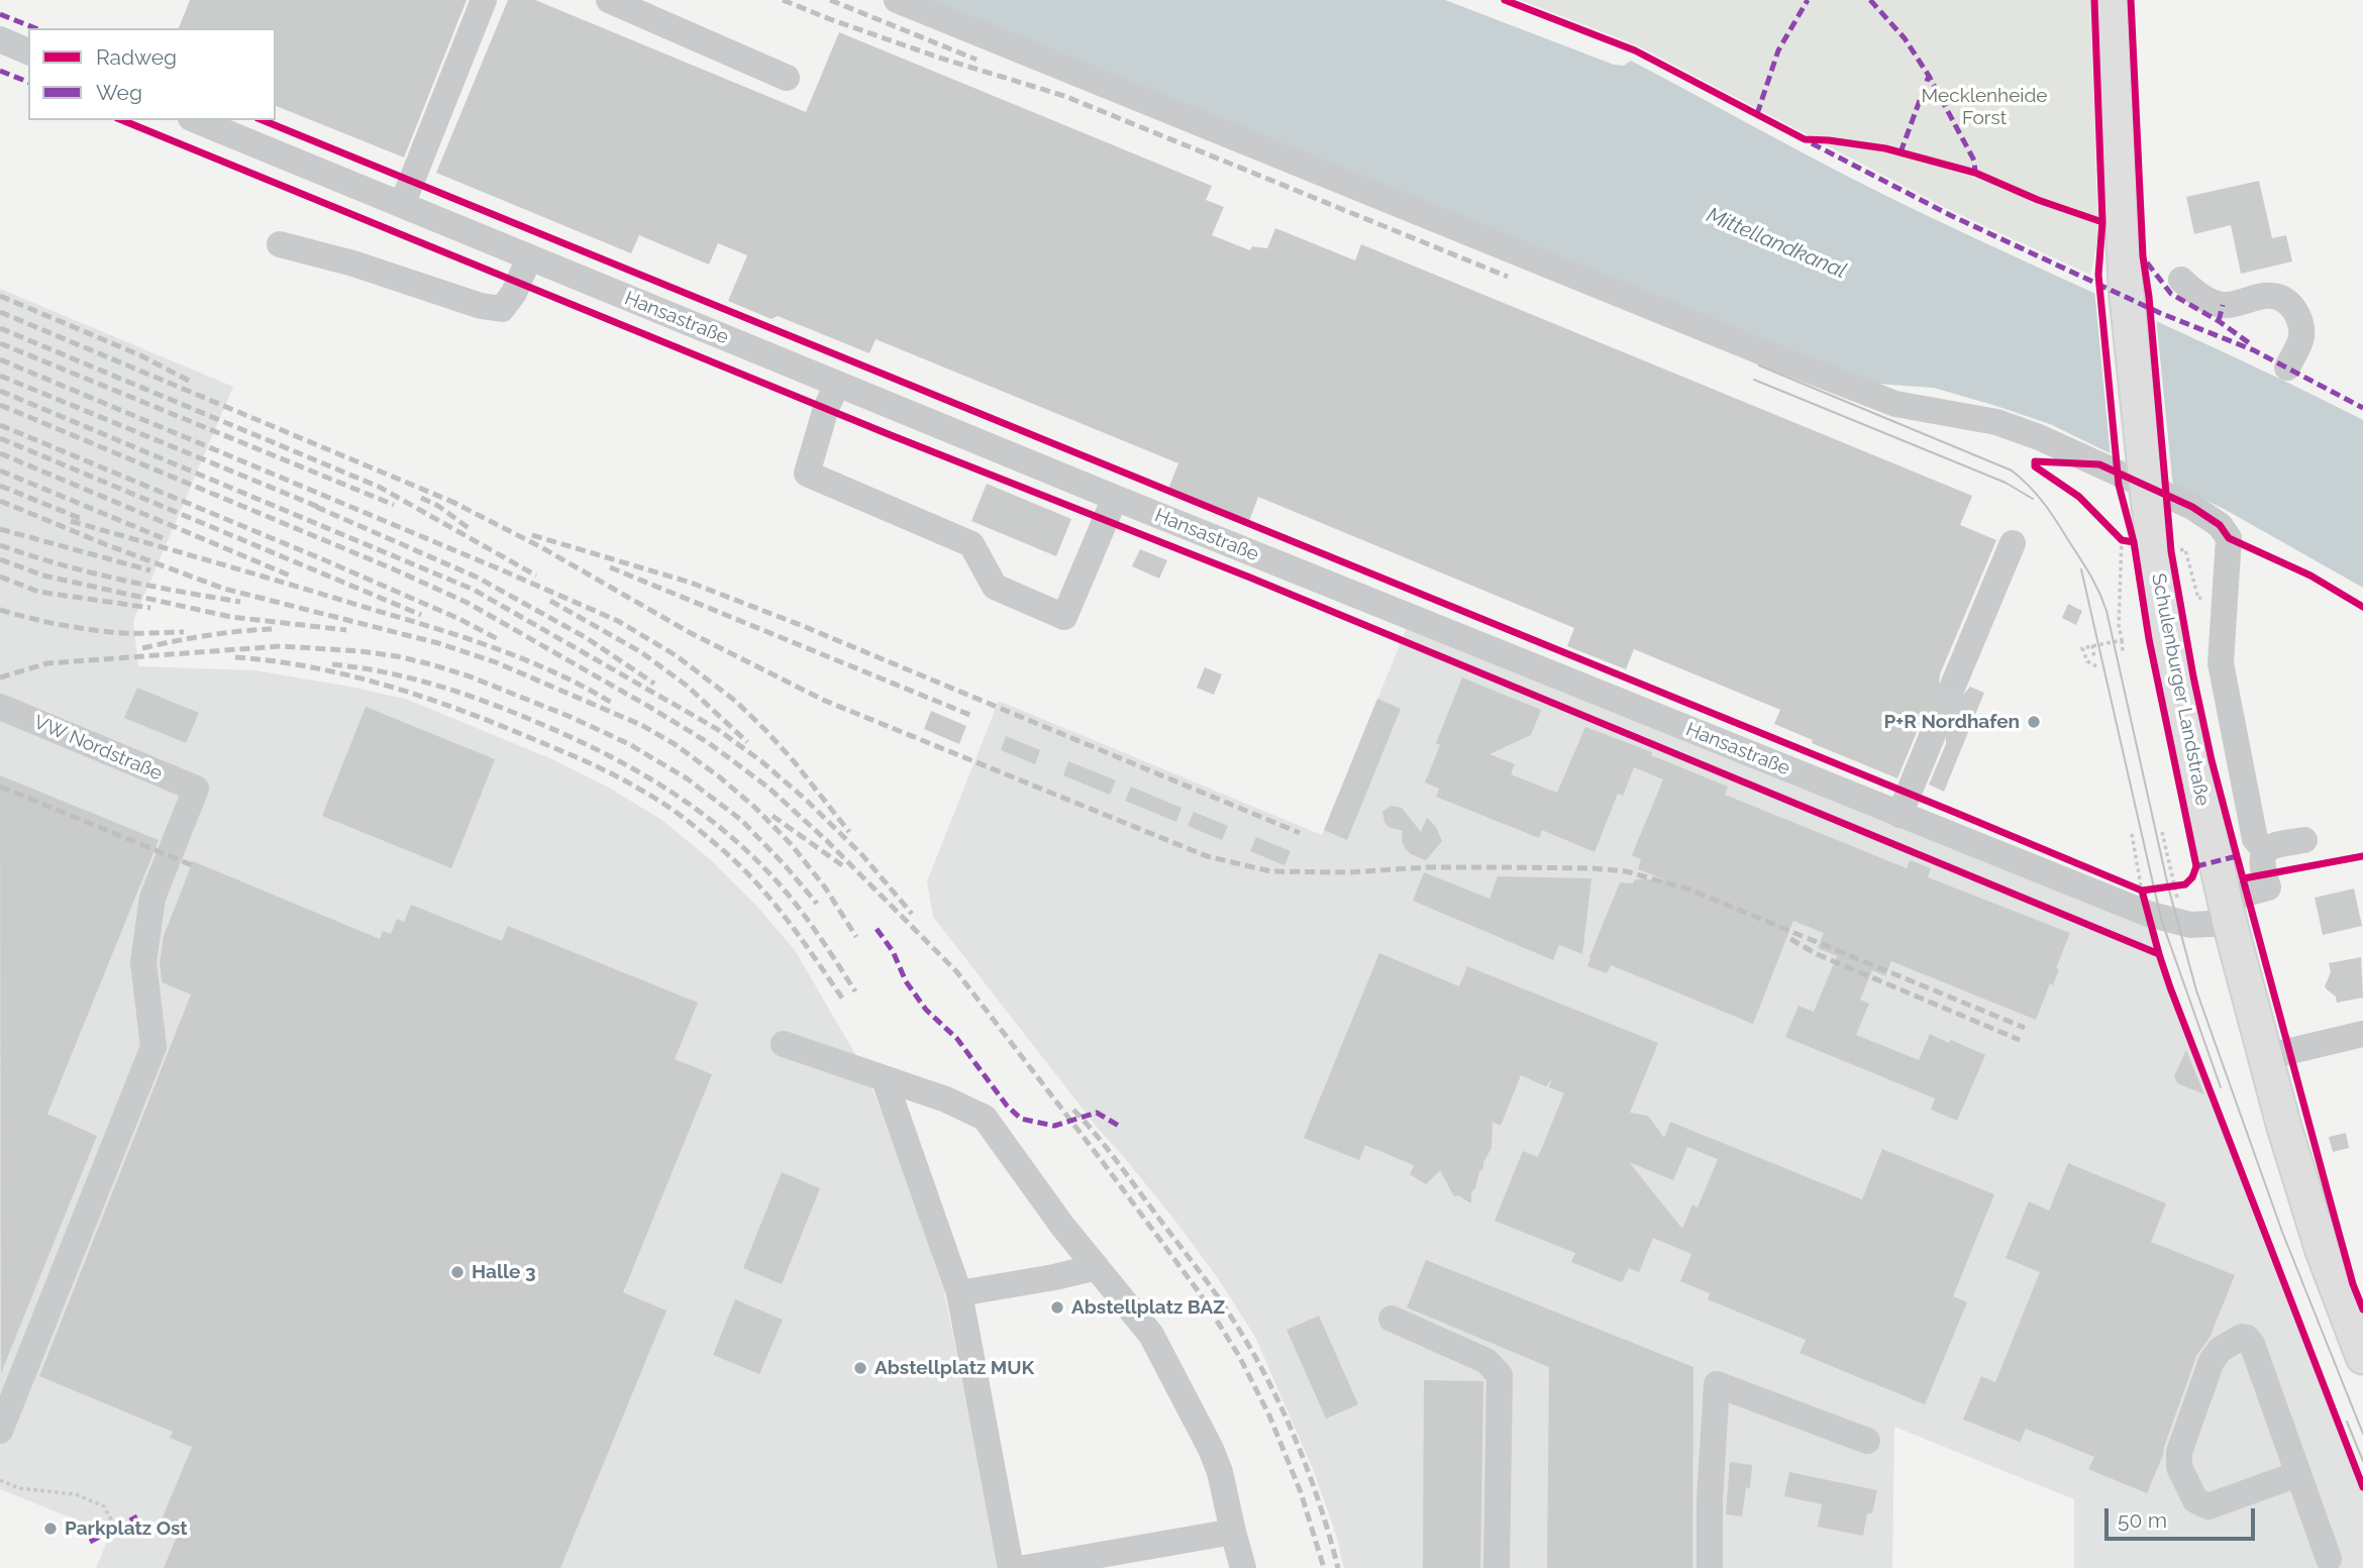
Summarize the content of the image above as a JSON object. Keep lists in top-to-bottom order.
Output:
{
  "streets": {
    "main road": ["Schulenburger Landstraße"],
    "street": ["Hansastraße", "VW Nordstraße"]
  },
  "crossings": [
    ["Hansastraße", "Schulenburger Landstraße"]
  ],
  "water": ["Mittellandkanal"],
  "parks": ["Mecklenheide Forst"],
  "places": [
    "P+R Nordhafen",
    "Halle 3",
    "Abstellplatz BAZ",
    "Abstellplatz MUK",
    "Parkplatz Ost"
  ],
  "legend": ["Radweg", "Weg"],
  "scale_bar": "50 m"
}
